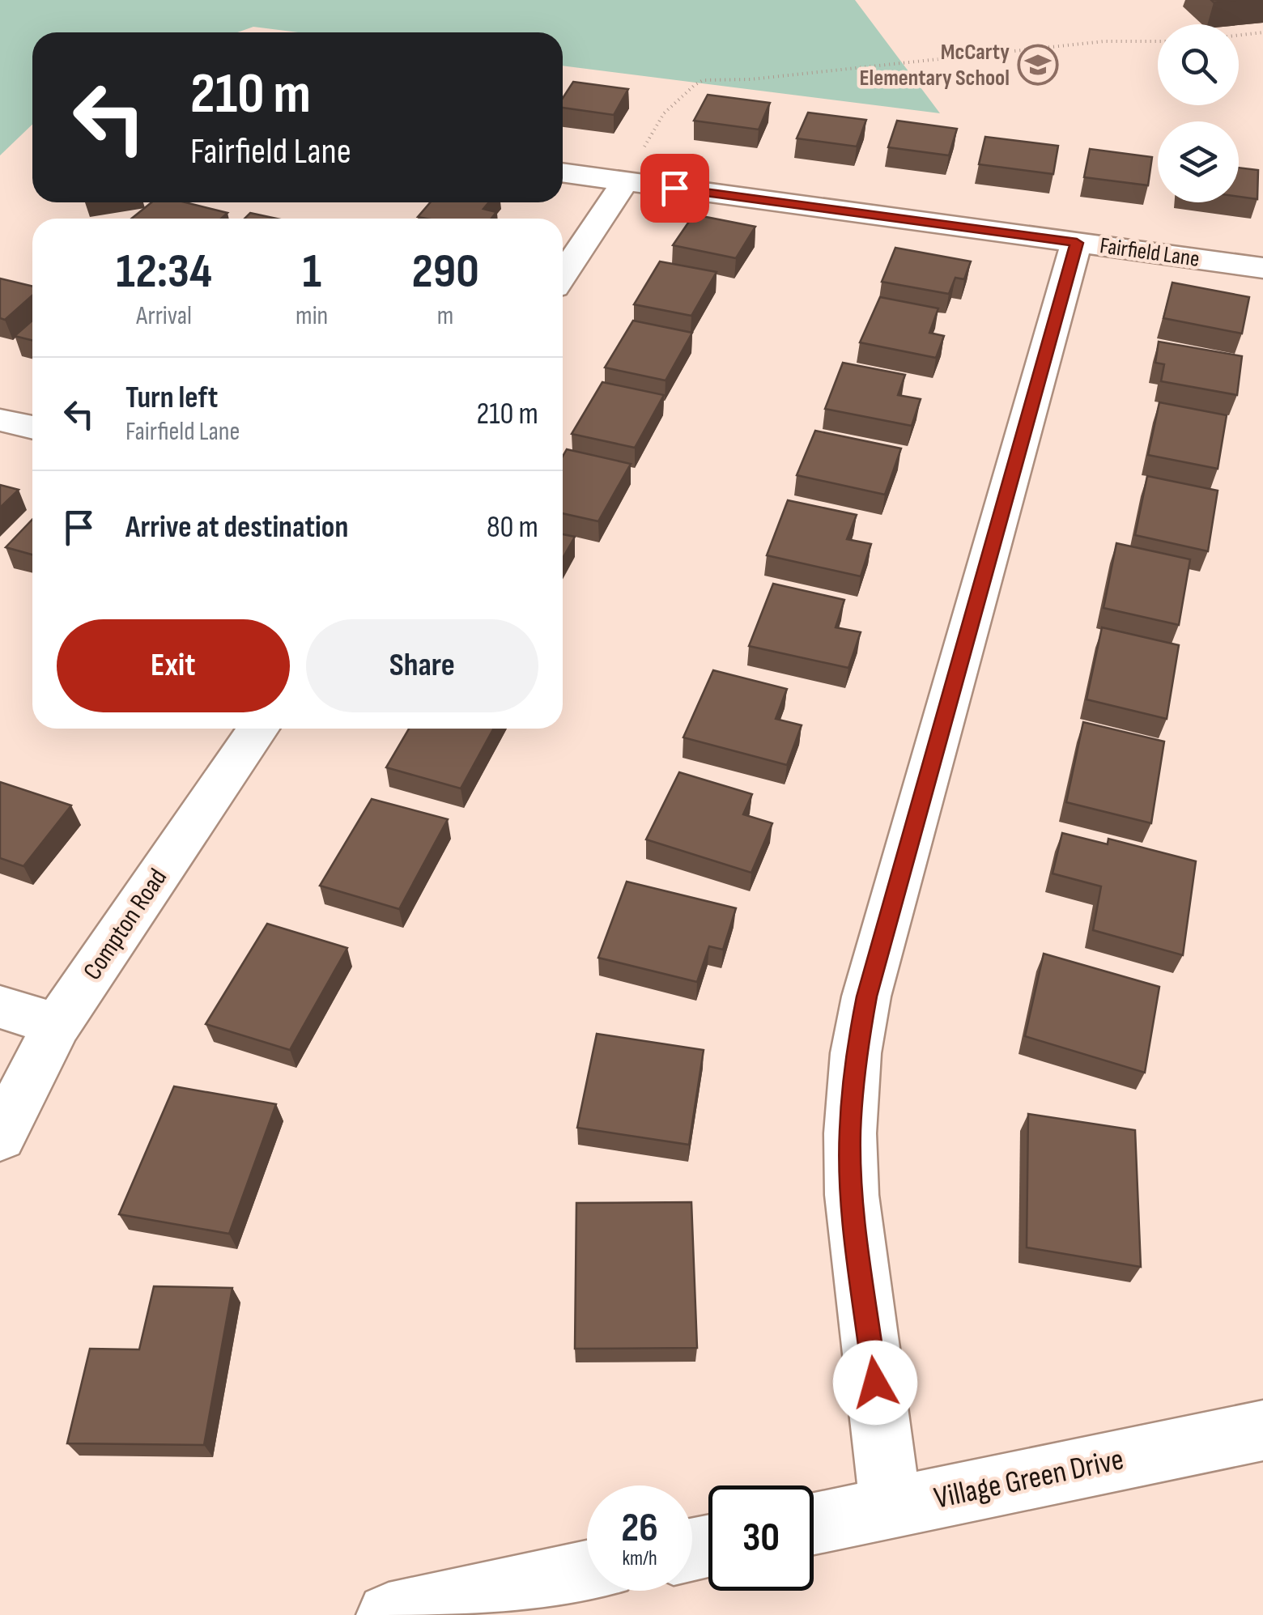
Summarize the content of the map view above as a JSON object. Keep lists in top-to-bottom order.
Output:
{
  "streets": {
    "street": ["Fairfield Lane", "Compton Road", "Village Green Drive"]
  },
  "places": {
    "school or university": ["McCarty Elementary School"]
  },
  "page": {
    "turn": ["210 m", "Fairfield Lane"],
    "eta": [
      "12:34",
      "Arrival",
      "1",
      "min",
      "290",
      "m"
    ],
    "list": [
      {
        "name": "Turn left",
        "note": "Fairfield Lane",
        "value": "210 m"
      },
      {
        "name": "Arrive at destination",
        "value": "80 m"
      }
    ],
    "buttons": ["Exit", "Share"],
    "speed": "26 km/h",
    "limit": "30"
  }
}
